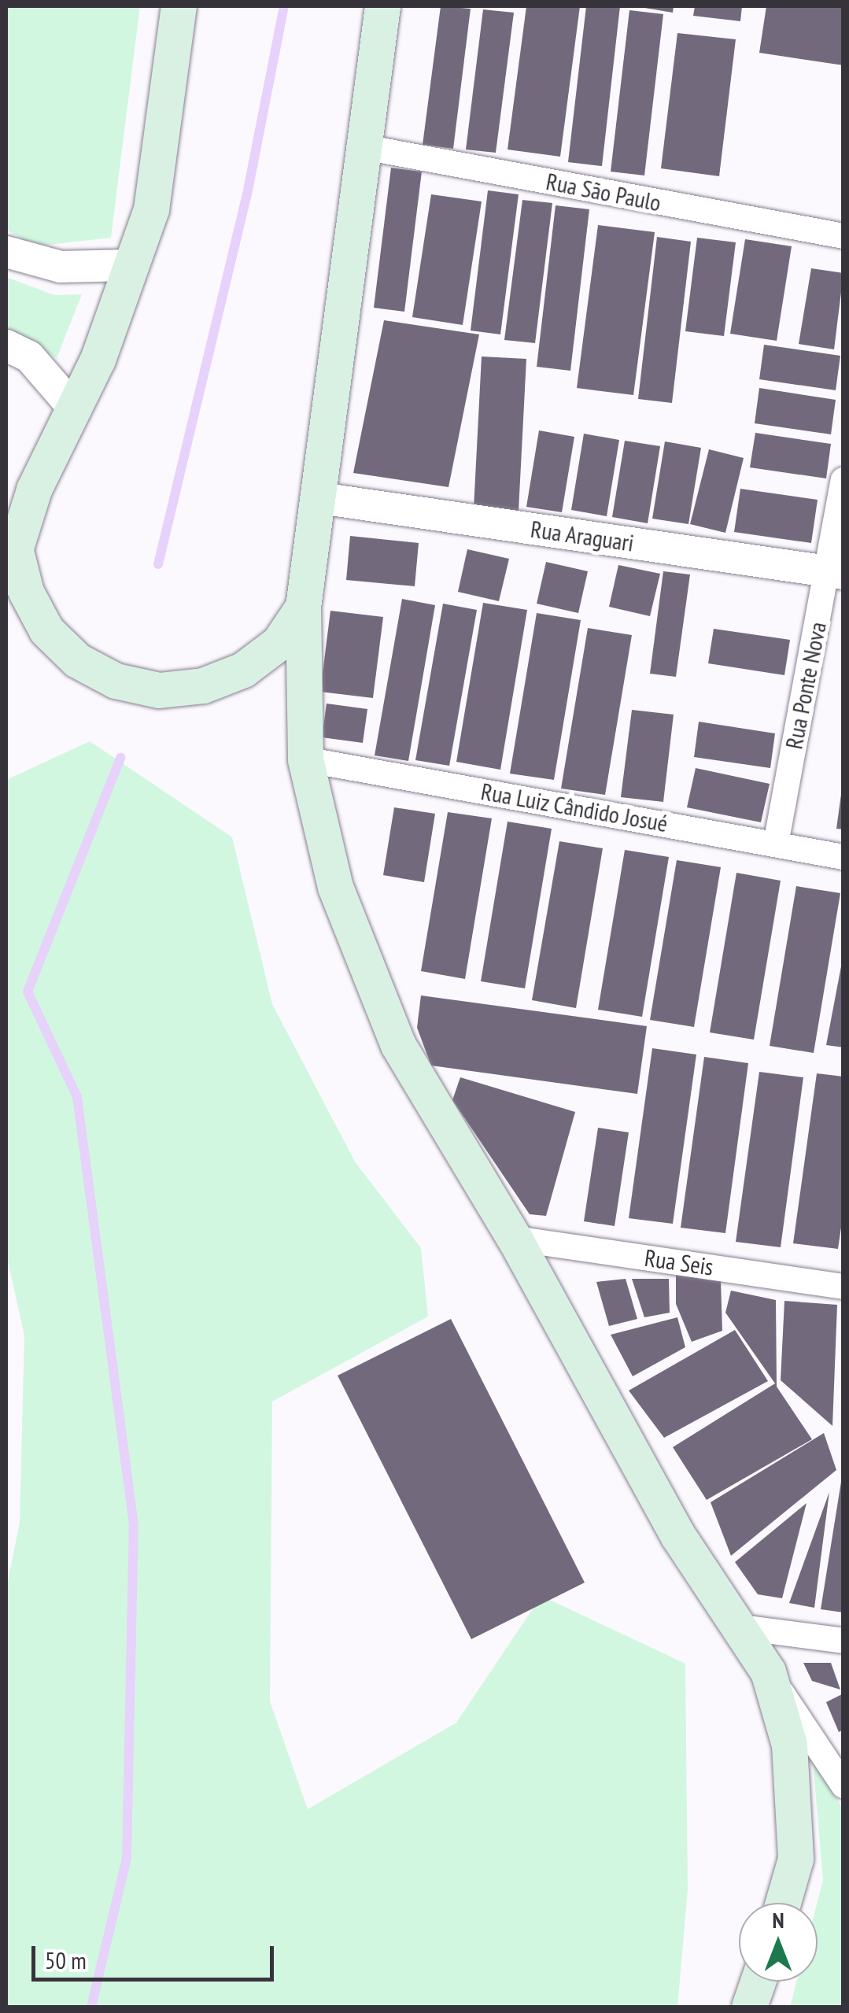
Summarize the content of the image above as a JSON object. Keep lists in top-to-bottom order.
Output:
{
  "streets": {
    "street": [
      "Rua São Paulo",
      "Rua Araguari",
      "Rua Ponte Nova",
      "Rua Luiz Cândido Josué",
      "Rua Seis"
    ]
  },
  "crossings": [
    ["Rua Araguari", "Rua Ponte Nova"],
    ["Rua Ponte Nova", "Rua Luiz Cândido Josué"]
  ],
  "scale_bar": "50 m",
  "north": "top"
}
